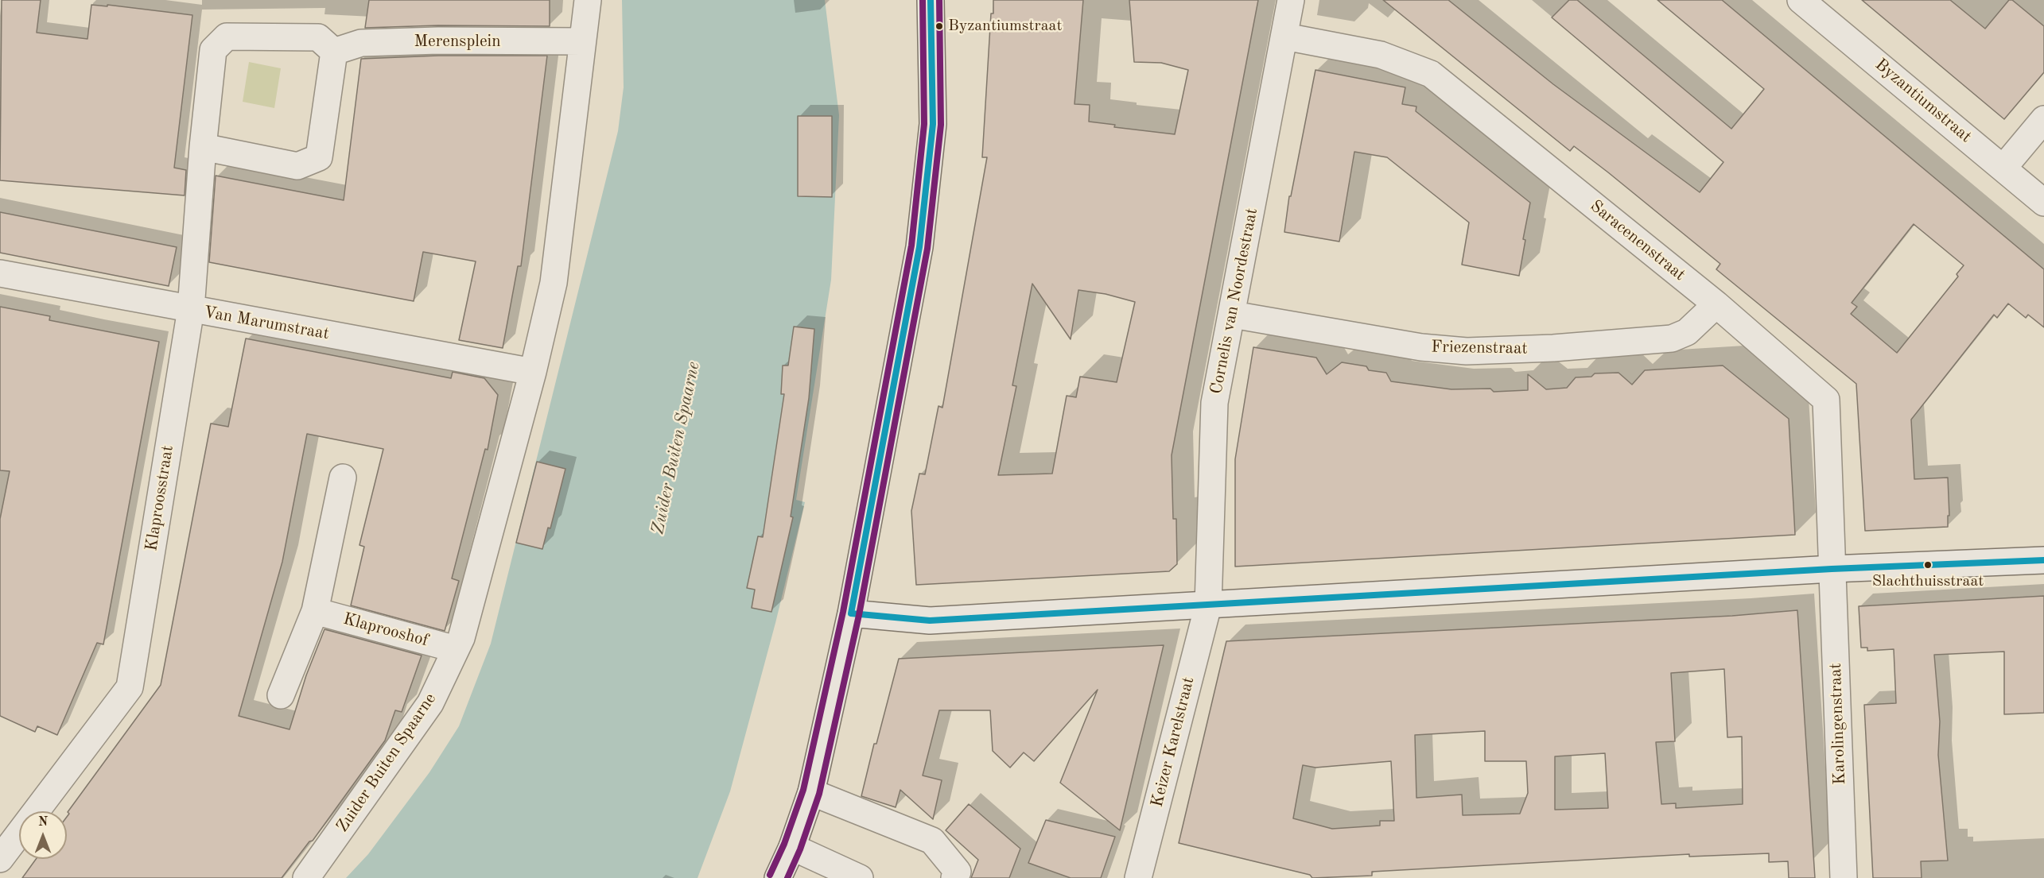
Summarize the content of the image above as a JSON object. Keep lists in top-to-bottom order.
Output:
{
  "streets": {
    "street": [
      "Merensplein",
      "Byzantiumstraat",
      "Saracenenstraat",
      "Cornelis van Noordestraat",
      "Van Marumstraat",
      "Friezenstraat",
      "Klaproosstraat",
      "Klaprooshof",
      "Karolingenstraat",
      "Keizer Karelstraat",
      "Zuider Buiten Spaarne"
    ]
  },
  "crossings": [
    ["Merensplein", "Zuider Buiten Spaarne"],
    ["Saracenenstraat", "Cornelis van Noordestraat"],
    ["Saracenenstraat", "Friezenstraat"],
    ["Saracenenstraat", "Karolingenstraat"],
    ["Cornelis van Noordestraat", "Friezenstraat"],
    ["Cornelis van Noordestraat", "Keizer Karelstraat"],
    ["Van Marumstraat", "Klaproosstraat"],
    ["Van Marumstraat", "Zuider Buiten Spaarne"],
    ["Klaprooshof", "Zuider Buiten Spaarne"]
  ],
  "water": ["Zuider Buiten Spaarne"],
  "places": ["Byzantiumstraat", "Slachthuisstraat"],
  "north": "top"
}
